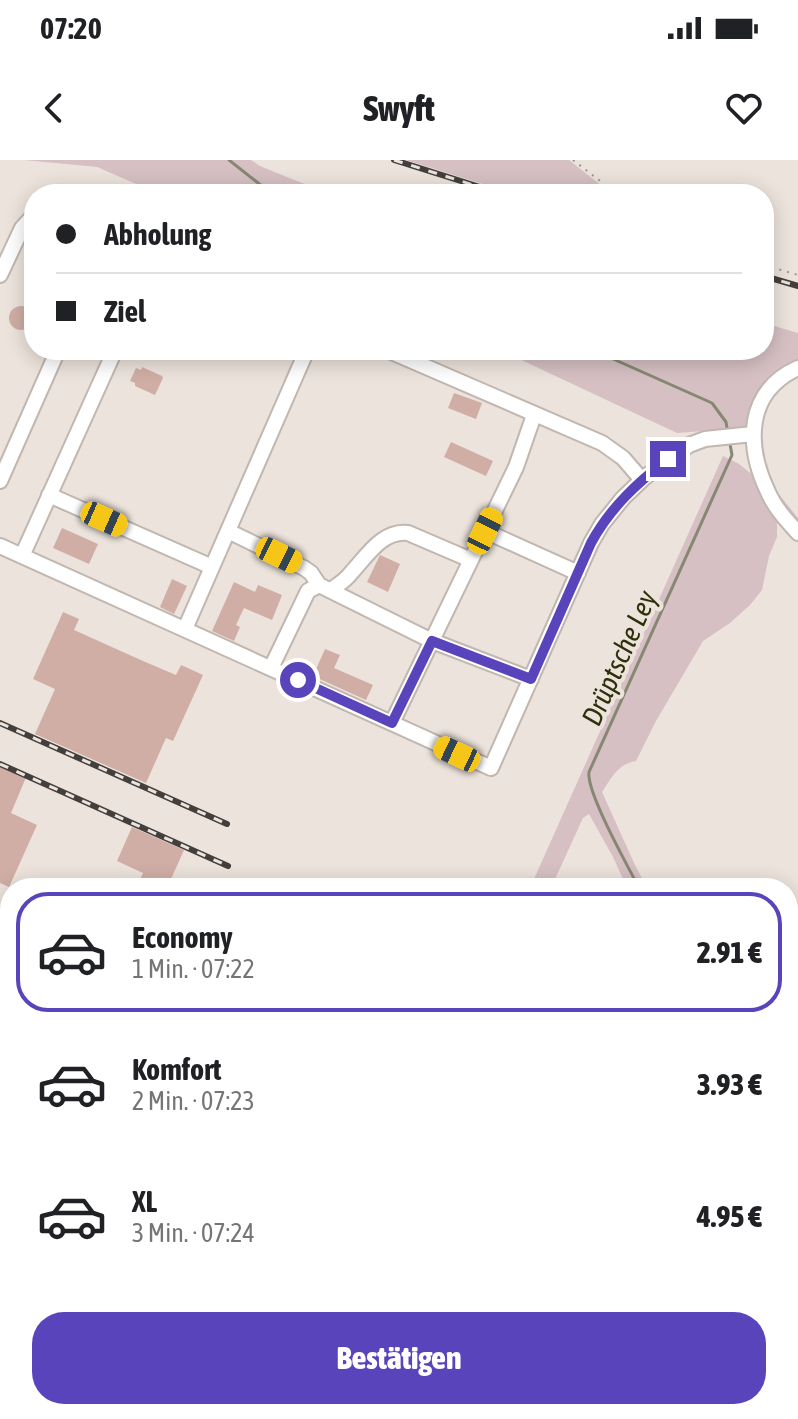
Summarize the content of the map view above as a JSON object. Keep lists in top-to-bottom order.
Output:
{
  "water": ["Drüptsche Ley"],
  "page": {
    "status": "07:20",
    "header": "Swyft",
    "banner": ["Abholung", "Ziel"],
    "list": [
      {
        "name": "Economy",
        "note": "1 Min. · 07:22",
        "value": "2.91 €"
      },
      {
        "name": "Komfort",
        "note": "2 Min. · 07:23",
        "value": "3.93 €"
      },
      {
        "name": "XL",
        "note": "3 Min. · 07:24",
        "value": "4.95 €"
      }
    ],
    "buttons": "Bestätigen"
  }
}
